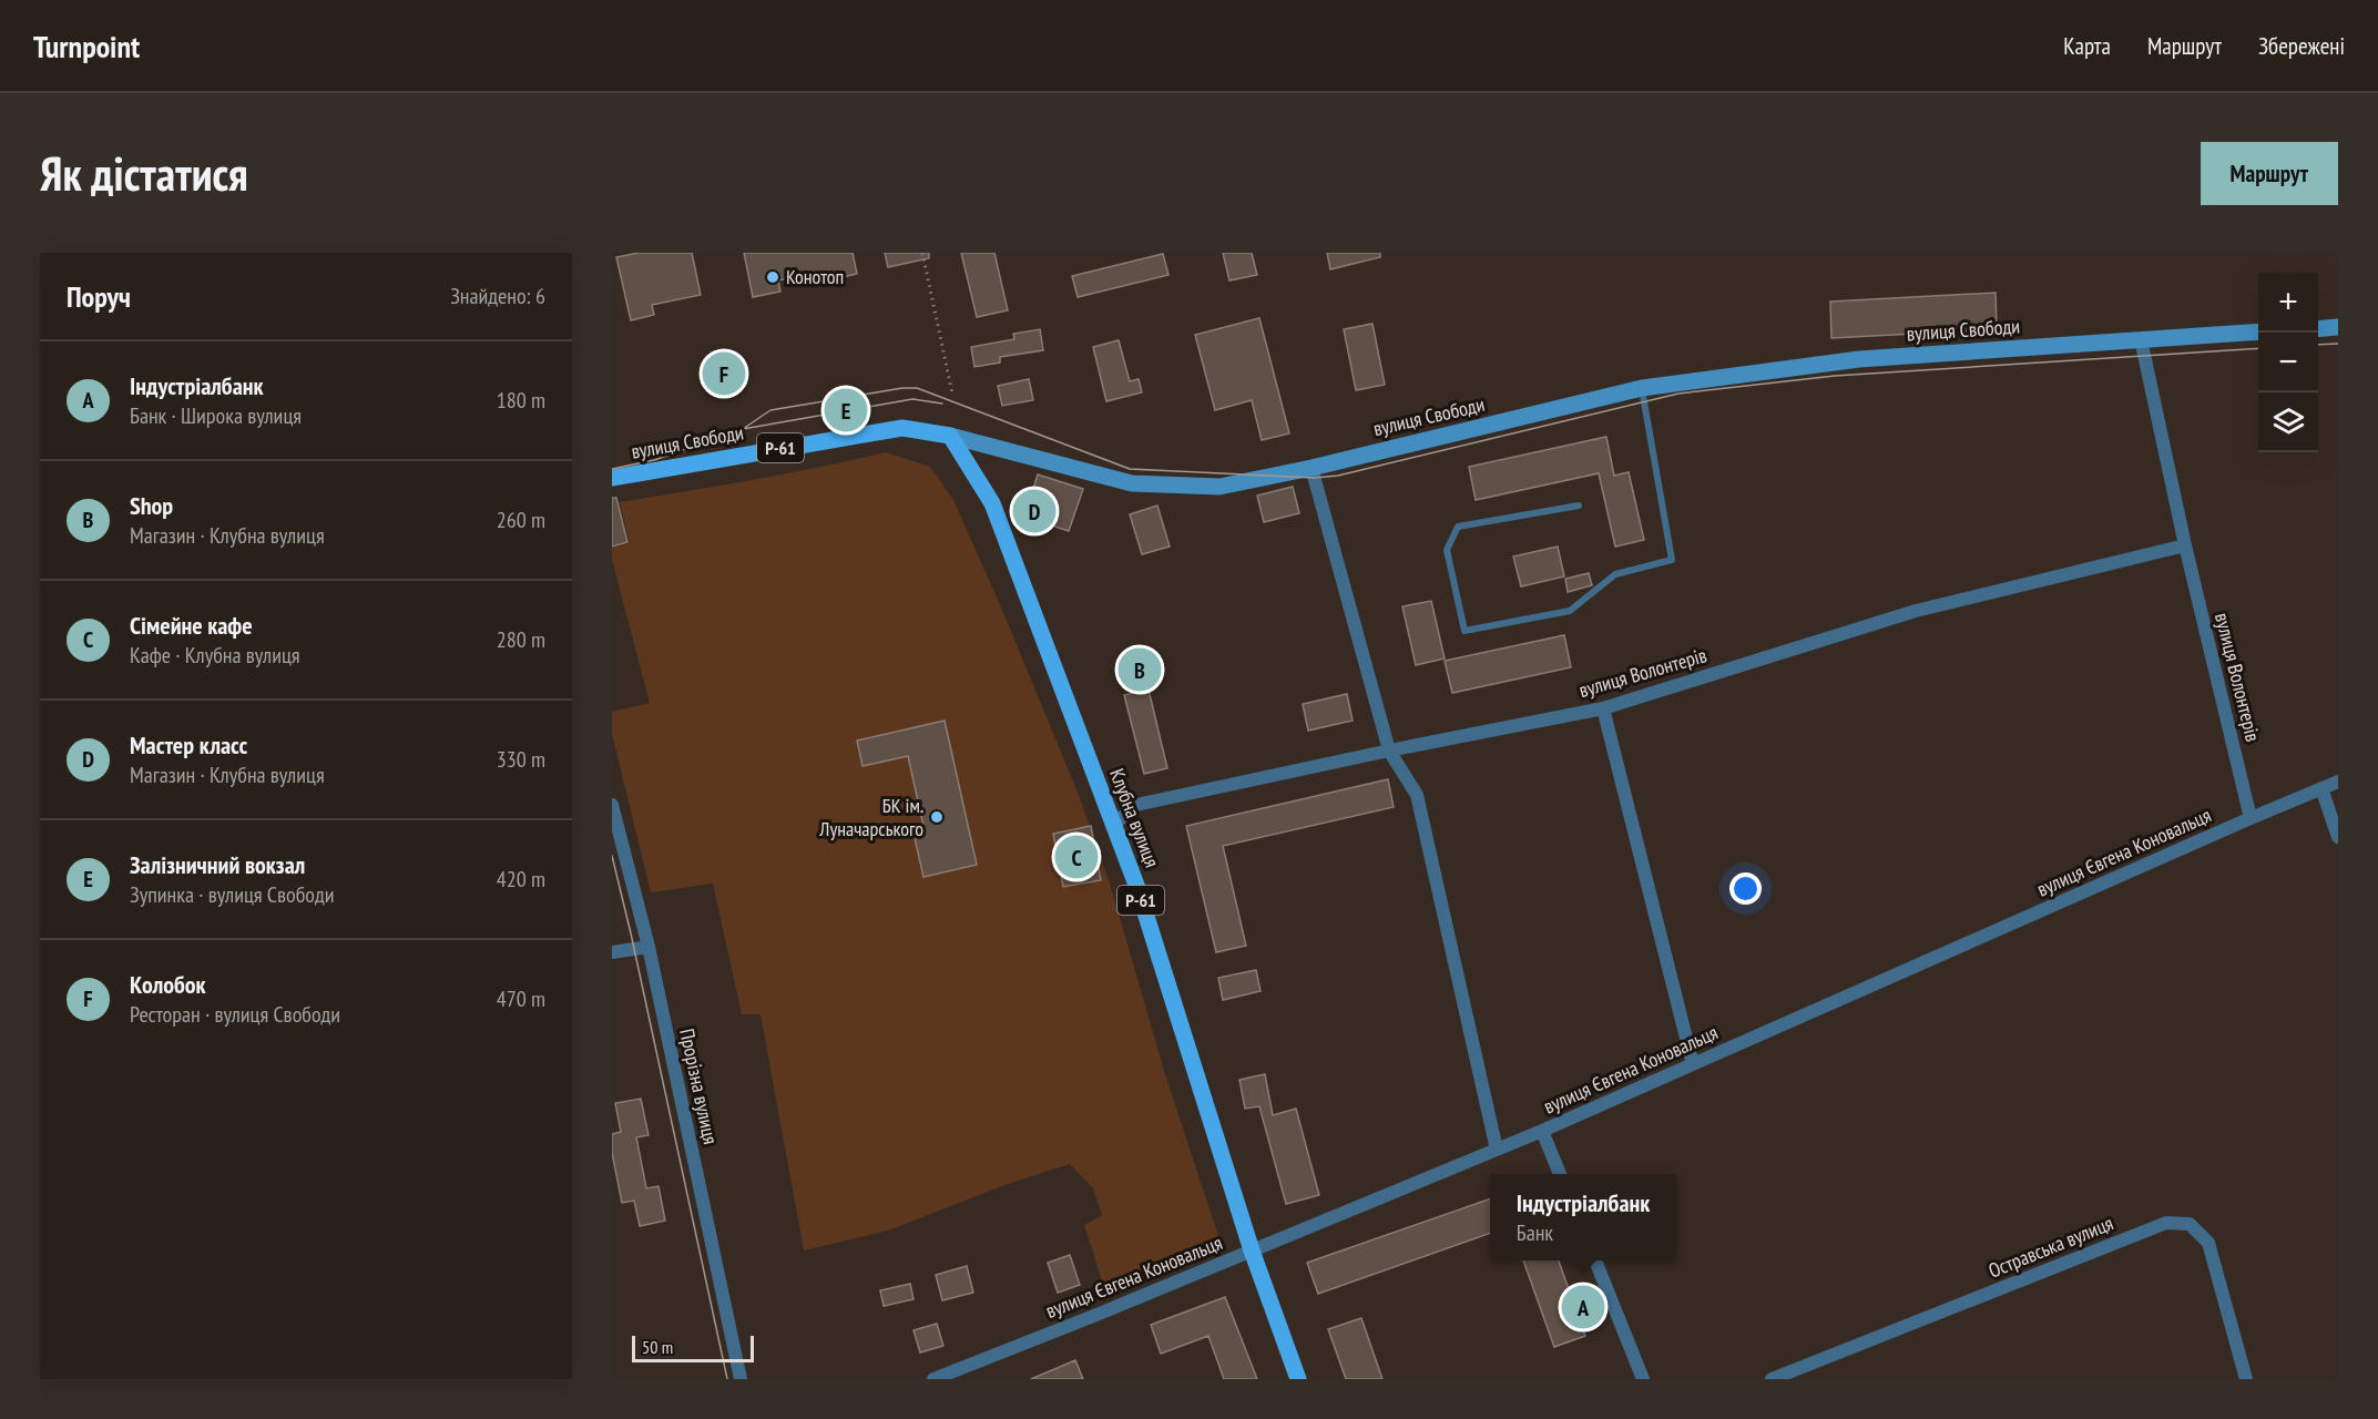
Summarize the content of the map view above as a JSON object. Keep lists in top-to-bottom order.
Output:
{
  "streets": {
    "main road": ["вулиця Свободи", "Р-61", "Клубна вулиця"],
    "street": [
      "вулиця Волонтерів",
      "вулиця Євгена Коновальця",
      "Прорізна вулиця",
      "Остравська вулиця"
    ]
  },
  "crossings": [
    ["вулиця Свободи", "вулиця Волонтерів"],
    ["вулиця Свободи", "Клубна вулиця"],
    ["вулиця Волонтерів", "Клубна вулиця"],
    ["вулиця Волонтерів", "вулиця Євгена Коновальця"],
    ["Клубна вулиця", "вулиця Євгена Коновальця"]
  ],
  "places": ["Конотоп", "БК ім. Луначарського"],
  "scale_bar": "50 m",
  "page": {
    "header": "Turnpoint",
    "nav": ["Карта", "Маршрут", "Збережені"],
    "buttons": "Маршрут",
    "title": "Як дістатися",
    "heading": ["Поруч", "Знайдено: 6"],
    "map_buttons": ["+", "−"],
    "list": [
      {
        "mark": "A",
        "name": "Індустріалбанк",
        "note": "Банк · Широка вулиця",
        "value": "180 m"
      },
      {
        "mark": "B",
        "name": "Shop",
        "note": "Магазин · Клубна вулиця",
        "value": "260 m"
      },
      {
        "mark": "C",
        "name": "Сімейне кафе",
        "note": "Кафе · Клубна вулиця",
        "value": "280 m"
      },
      {
        "mark": "D",
        "name": "Мастер класс",
        "note": "Магазин · Клубна вулиця",
        "value": "330 m"
      },
      {
        "mark": "E",
        "name": "Залізничний вокзал",
        "note": "Зупинка · вулиця Свободи",
        "value": "420 m"
      },
      {
        "mark": "F",
        "name": "Колобок",
        "note": "Ресторан · вулиця Свободи",
        "value": "470 m"
      }
    ],
    "pins": [
      "F",
      "E",
      "D",
      "B",
      "C",
      "A"
    ],
    "popup": ["Індустріалбанк", "Банк"],
    "scale": "50 m"
  }
}
